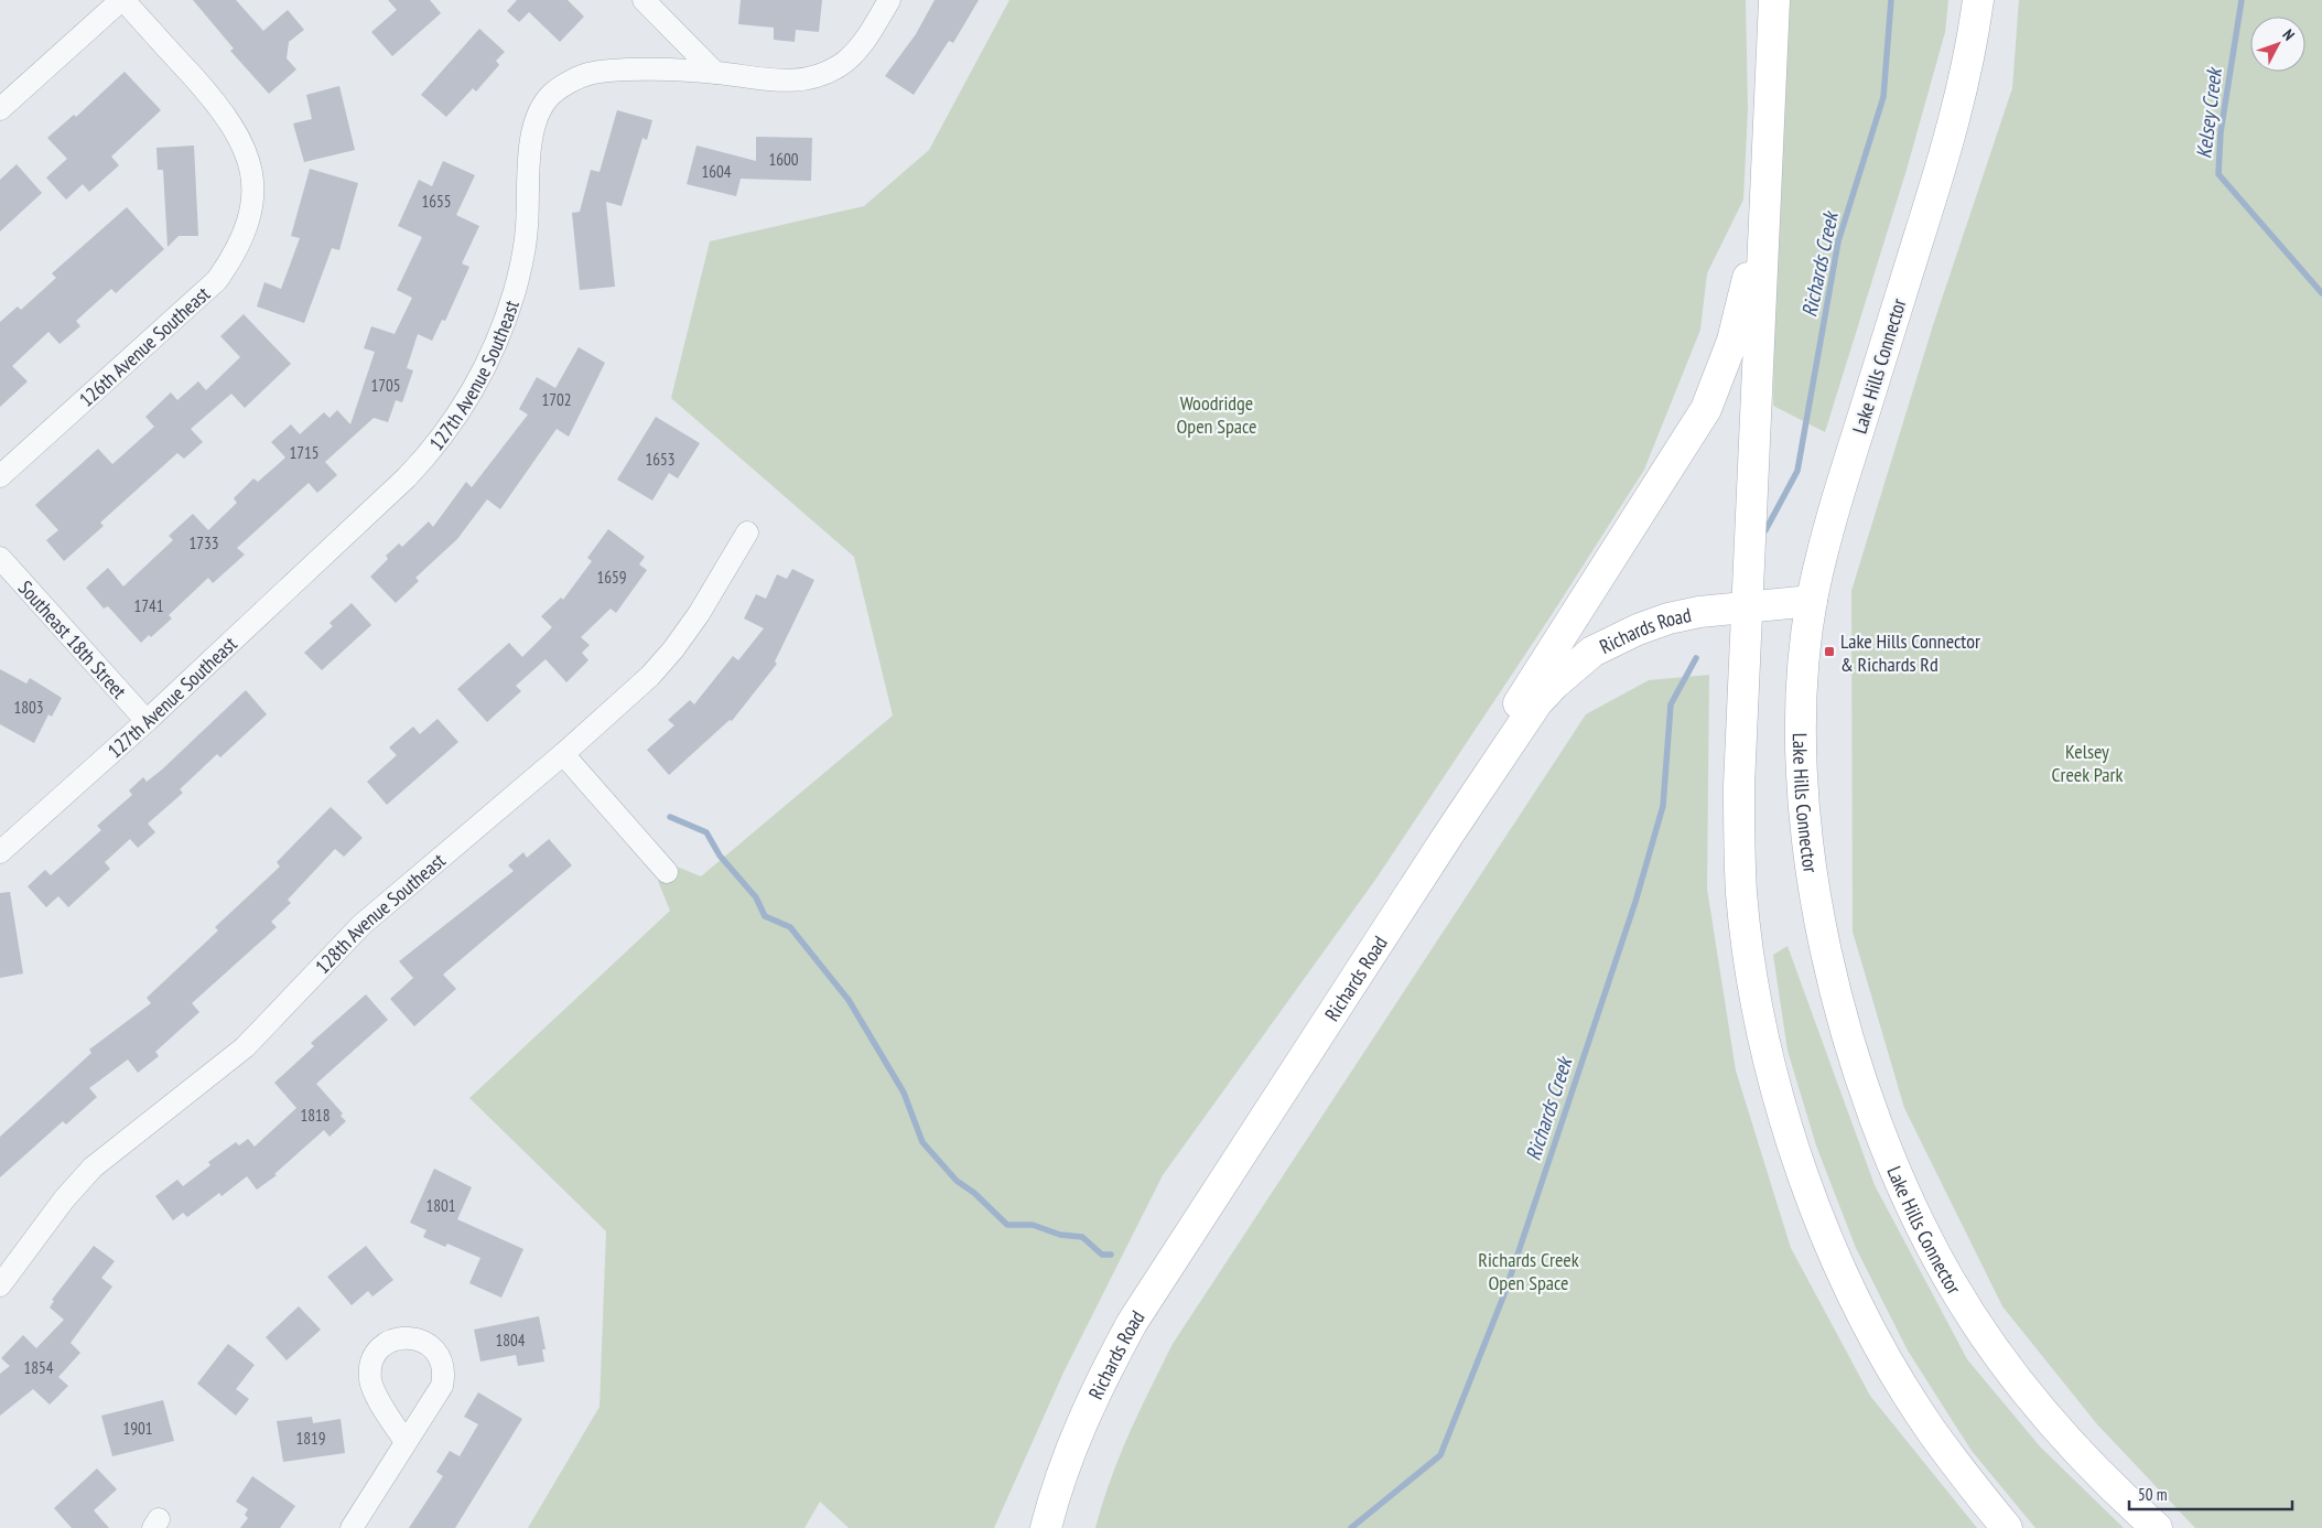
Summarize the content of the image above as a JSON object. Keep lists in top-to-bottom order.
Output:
{
  "streets": {
    "main road": ["Lake Hills Connector", "Richards Road"],
    "street": [
      "126th Avenue Southeast",
      "127th Avenue Southeast",
      "Southeast 18th Street",
      "128th Avenue Southeast"
    ]
  },
  "crossings": [
    ["Lake Hills Connector", "Richards Road"],
    ["127th Avenue Southeast", "Southeast 18th Street"]
  ],
  "water": ["Kelsey Creek", "Richards Creek"],
  "parks": ["Woodridge Open Space", "Kelsey Creek Park", "Richards Creek Open Space"],
  "places": {
    "transit": ["Lake Hills Connector & Richards Rd"]
  },
  "house_numbers": [
    "1600",
    "1604",
    "1655",
    "1705",
    "1702",
    "1715",
    "1653",
    "1733",
    "1659",
    "1741",
    "1803",
    "1818",
    "1801",
    "1804",
    "1854",
    "1901",
    "1819"
  ],
  "scale_bar": "50 m",
  "north": "top right"
}
